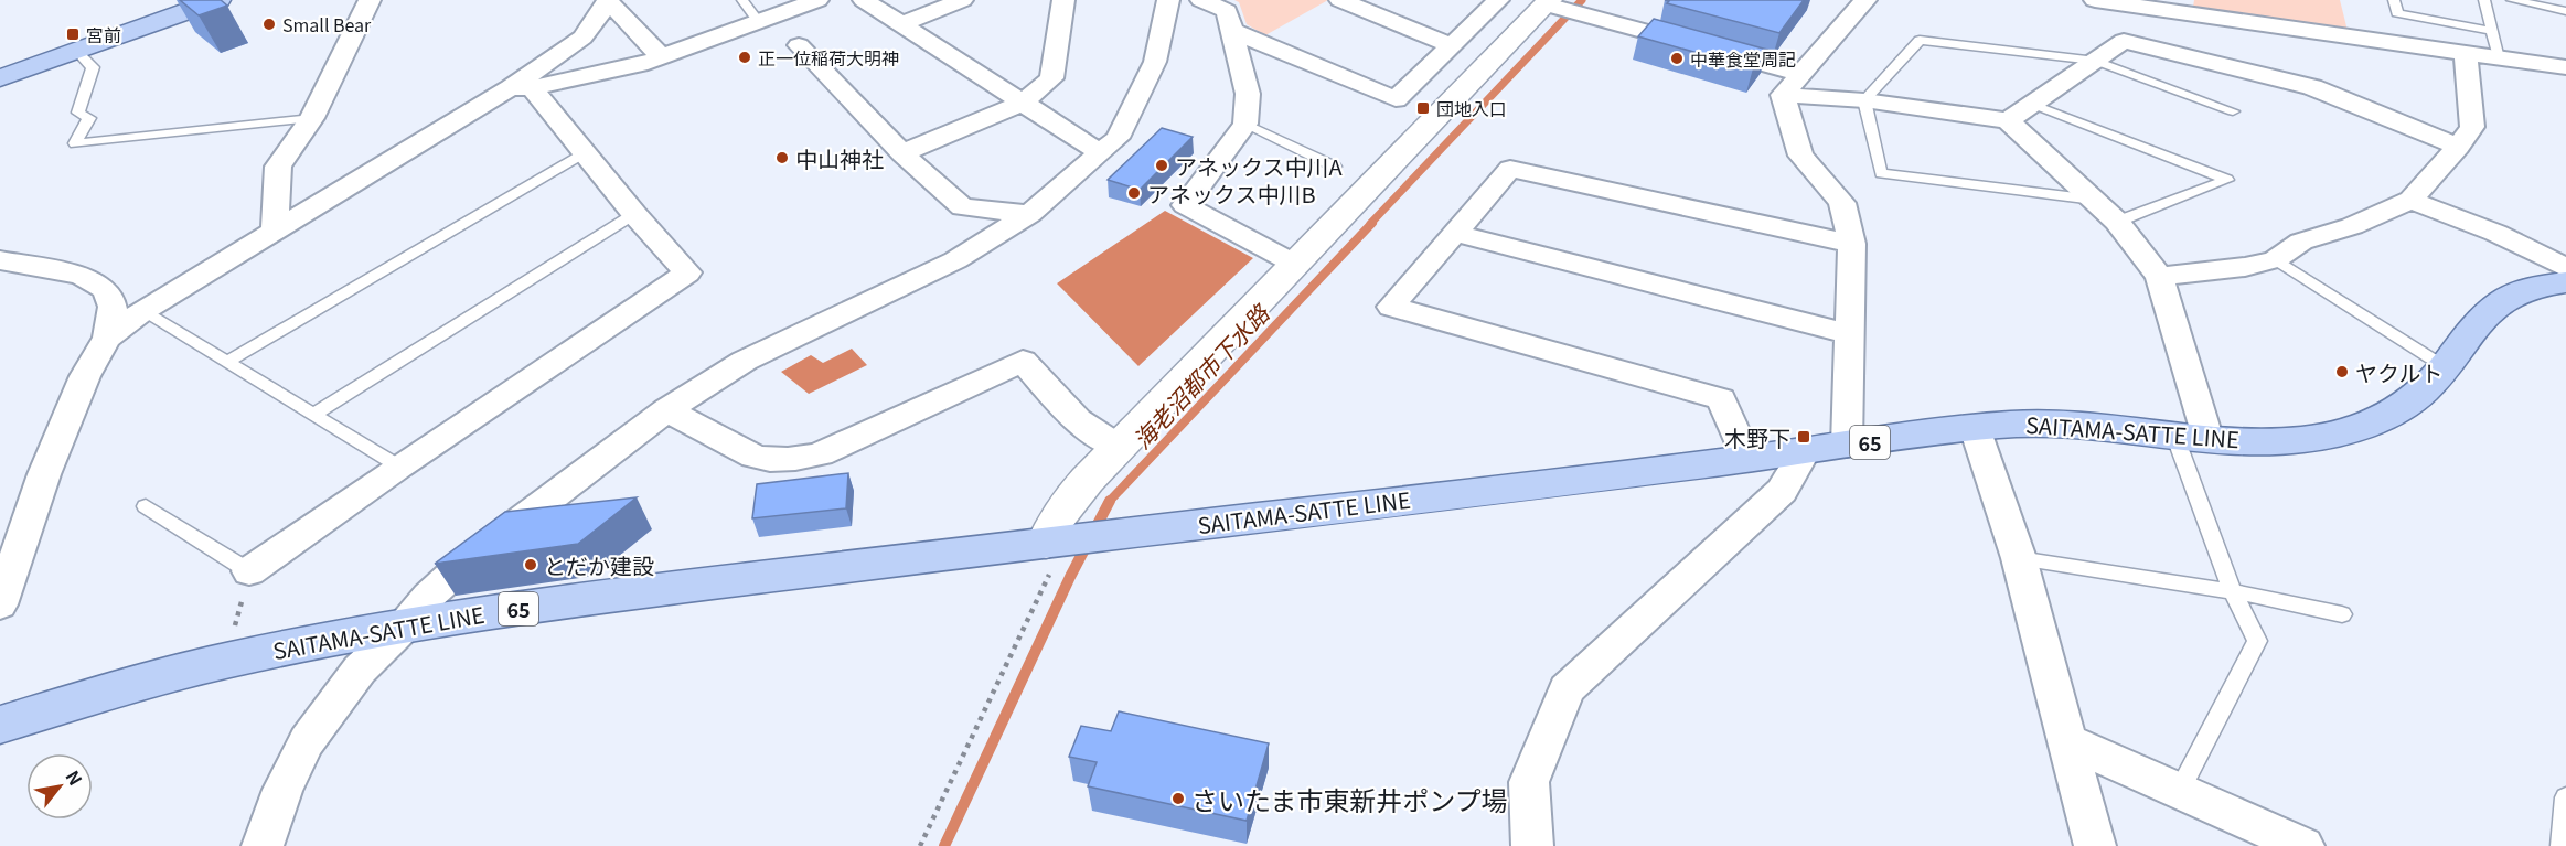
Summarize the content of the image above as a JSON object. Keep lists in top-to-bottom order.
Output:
{
  "streets": {
    "main road": ["SAITAMA-SATTE LINE", "65"]
  },
  "water": ["海老沼都市下水路"],
  "places": {
    "other": [
      "Small Bear",
      "正一位稲荷大明神",
      "中華食堂周記",
      "中山神社",
      "アネックス中川A",
      "アネックス中川B",
      "ヤクルト",
      "とだか建設",
      "さいたま市東新井ポンプ場"
    ],
    "transit": ["宮前", "団地入口", "木野下"]
  },
  "north": "top right"
}
